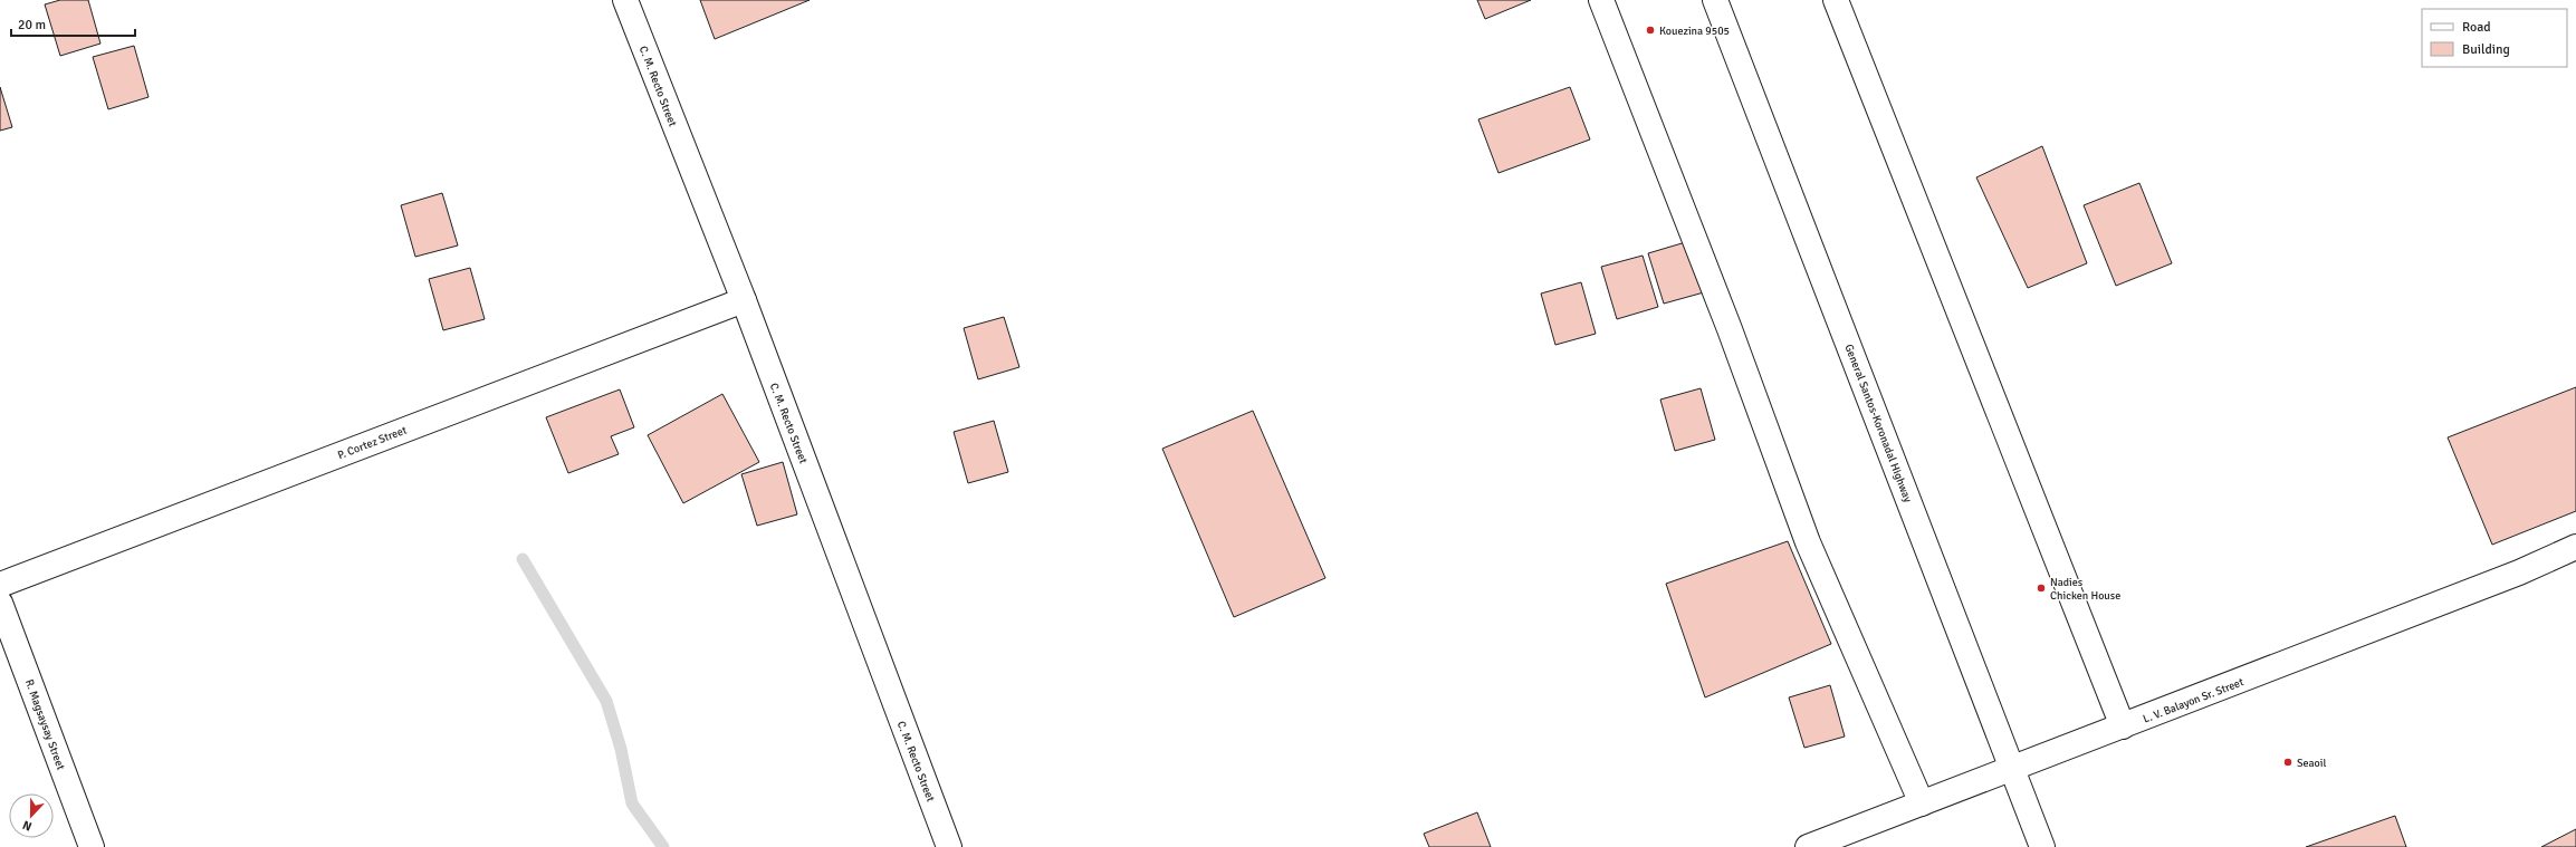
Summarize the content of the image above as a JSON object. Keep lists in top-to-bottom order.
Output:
{
  "streets": {
    "main road": [
      "C. M. Recto Street",
      "General Santos-Koronadal Highway",
      "P. Cortez Street",
      "L. V. Balayon Sr. Street",
      "R. Magsaysay Street"
    ]
  },
  "crossings": [
    ["C. M. Recto Street", "P. Cortez Street"],
    ["General Santos-Koronadal Highway", "L. V. Balayon Sr. Street"]
  ],
  "places": ["Kouezina 9505", "Nadies Chicken House", "Seaoil"],
  "legend": ["Road", "Building"],
  "scale_bar": "20 m",
  "north": "bottom"
}
